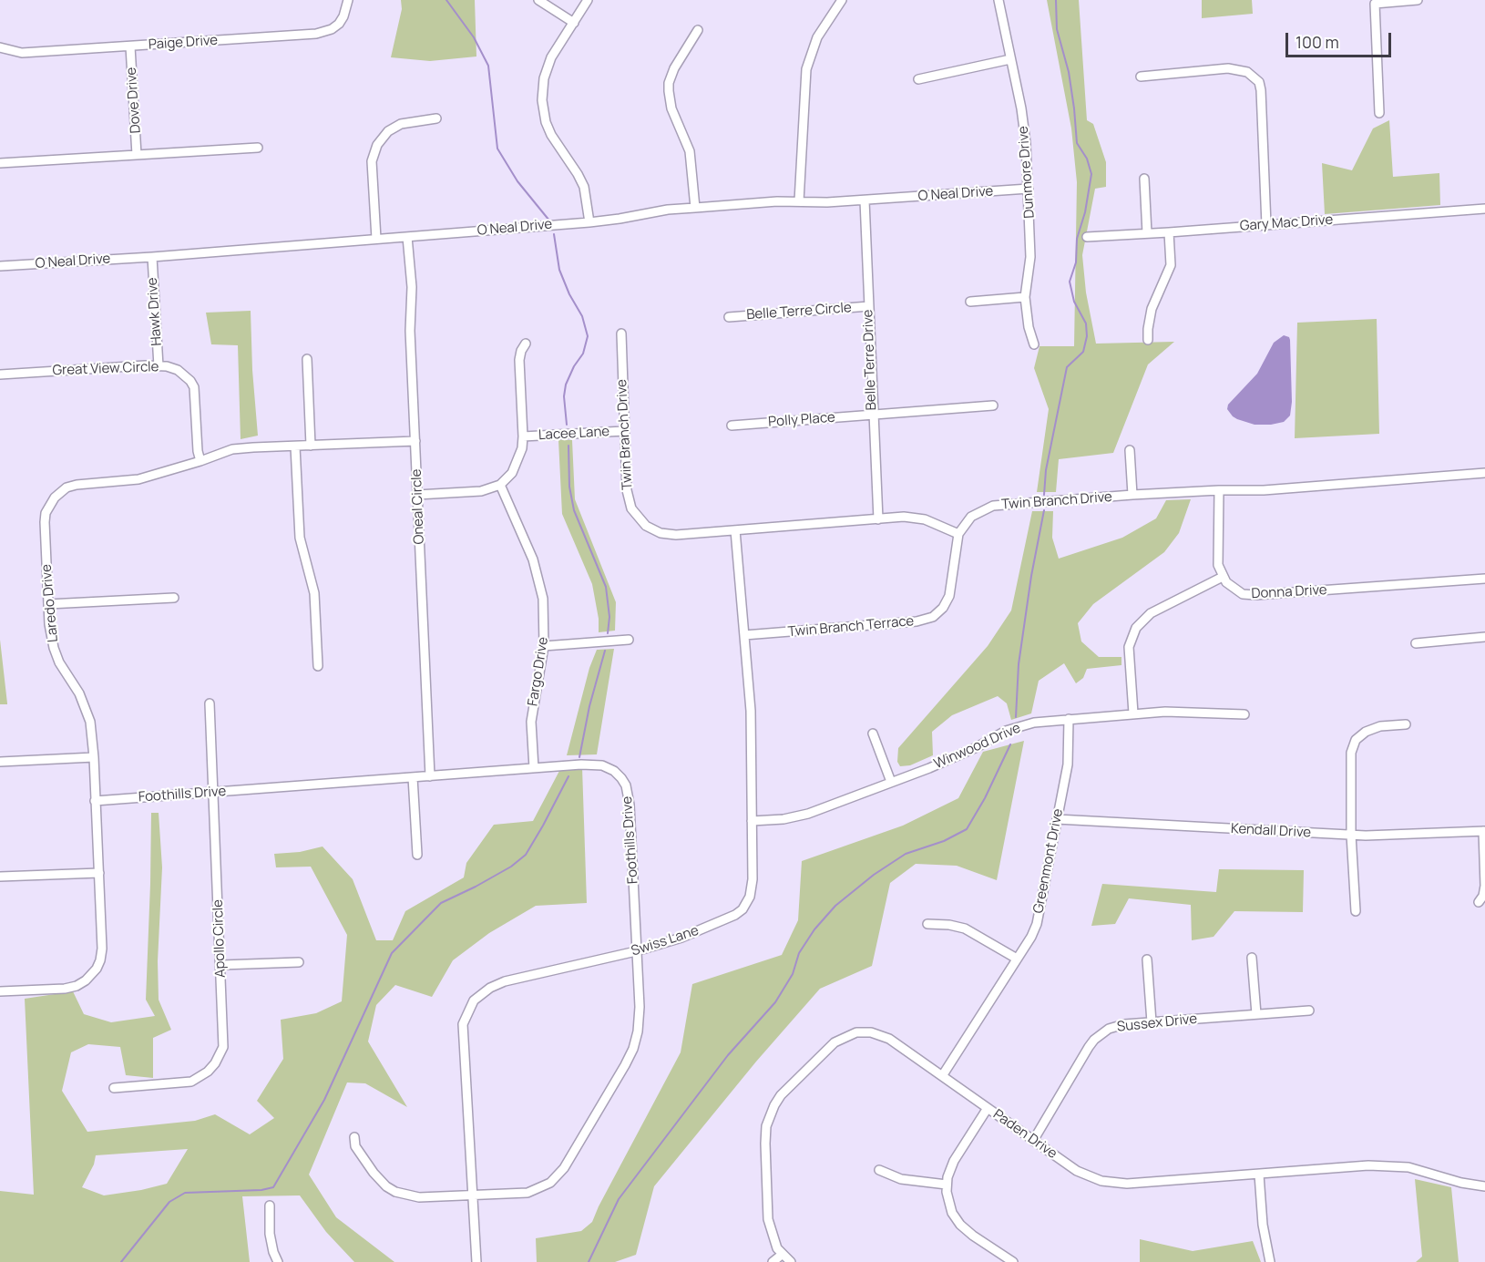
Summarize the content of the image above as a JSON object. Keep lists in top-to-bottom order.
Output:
{
  "streets": {
    "street": [
      "Paige Drive",
      "Dove Drive",
      "Dunmore Drive",
      "O Neal Drive",
      "Gary Mac Drive",
      "Hawk Drive",
      "Belle Terre Circle",
      "Belle Terre Drive",
      "Great View Circle",
      "Polly Place",
      "Lacee Lane",
      "Twin Branch Drive",
      "Oneal Circle",
      "Donna Drive",
      "Laredo Drive",
      "Twin Branch Terrace",
      "Fargo Drive",
      "Winwood Drive",
      "Foothills Drive",
      "Kendall Drive",
      "Greenmont Drive",
      "Apollo Circle",
      "Swiss Lane",
      "Sussex Drive",
      "Paden Drive"
    ]
  },
  "crossings": [
    ["Paige Drive", "Dove Drive"],
    ["Dunmore Drive", "O Neal Drive"],
    ["O Neal Drive", "Hawk Drive"],
    ["O Neal Drive", "Belle Terre Drive"],
    ["O Neal Drive", "Oneal Circle"],
    ["Hawk Drive", "Great View Circle"],
    ["Belle Terre Circle", "Belle Terre Drive"],
    ["Belle Terre Drive", "Polly Place"],
    ["Belle Terre Drive", "Twin Branch Drive"],
    ["Great View Circle", "Laredo Drive"],
    ["Lacee Lane", "Twin Branch Drive"],
    ["Twin Branch Drive", "Twin Branch Terrace"],
    ["Twin Branch Drive", "Swiss Lane"],
    ["Oneal Circle", "Laredo Drive"],
    ["Oneal Circle", "Foothills Drive"],
    ["Laredo Drive", "Foothills Drive"],
    ["Twin Branch Terrace", "Swiss Lane"],
    ["Fargo Drive", "Foothills Drive"],
    ["Winwood Drive", "Greenmont Drive"],
    ["Winwood Drive", "Swiss Lane"],
    ["Foothills Drive", "Apollo Circle"],
    ["Foothills Drive", "Swiss Lane"],
    ["Kendall Drive", "Greenmont Drive"],
    ["Greenmont Drive", "Paden Drive"],
    ["Sussex Drive", "Paden Drive"]
  ],
  "scale_bar": "100 m"
}
